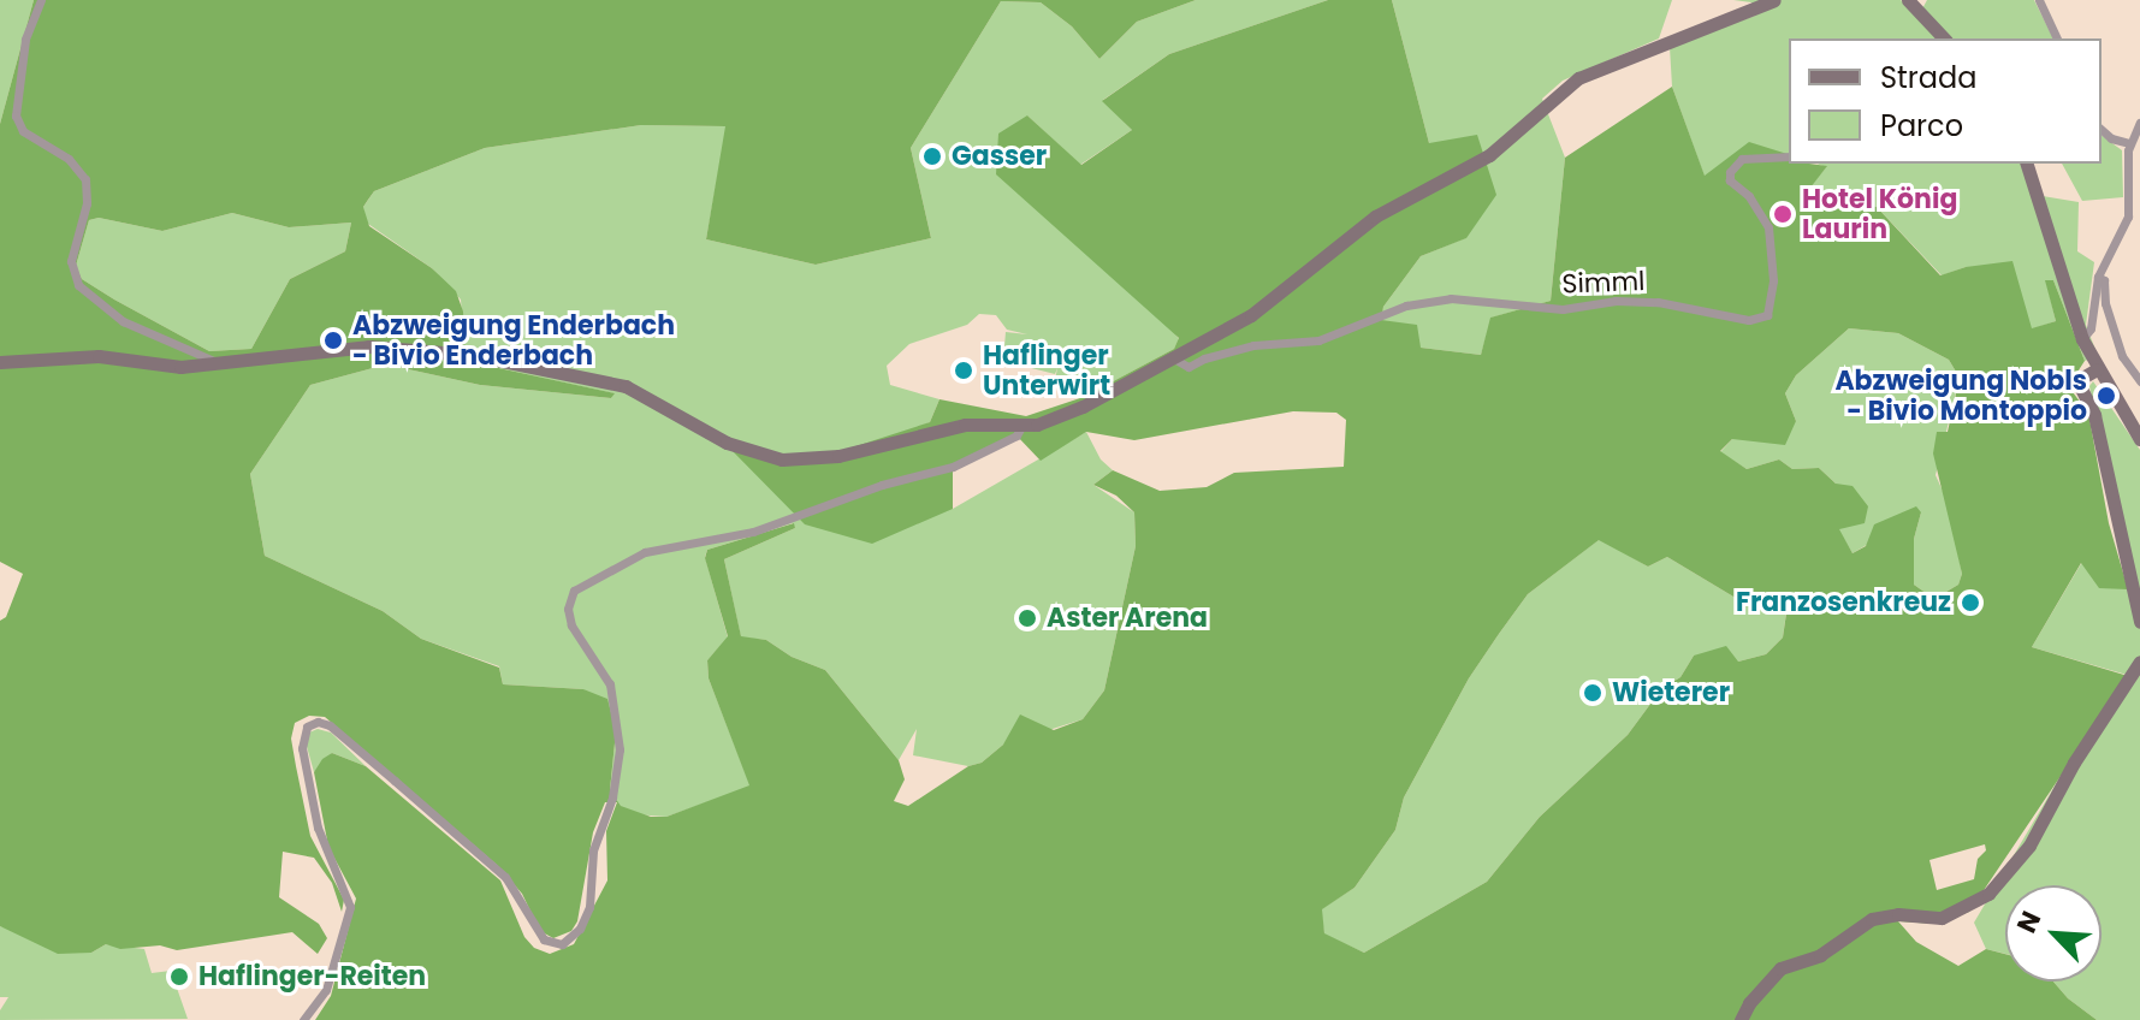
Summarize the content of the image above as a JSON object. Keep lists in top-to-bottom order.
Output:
{
  "streets": {
    "street": ["Simml"]
  },
  "places": [
    "Gasser",
    "Hotel König Laurin",
    "Abzweigung Enderbach - Bivio Enderbach",
    "Haflinger Unterwirt",
    "Abzweigung Nobls - Bivio Montoppio",
    "Franzosenkreuz",
    "Aster Arena",
    "Wieterer",
    "Haflinger-Reiten"
  ],
  "legend": ["Strada", "Parco"],
  "north": "top left"
}
